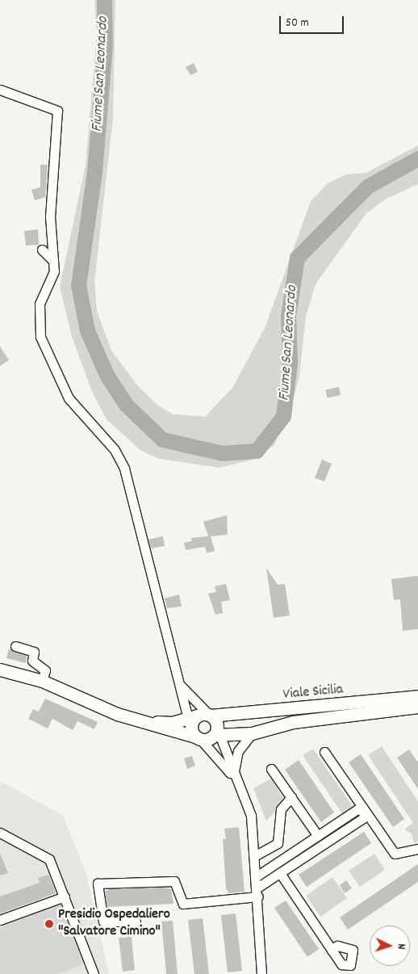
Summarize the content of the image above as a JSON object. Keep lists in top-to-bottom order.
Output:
{
  "streets": {
    "main road": ["Viale Sicilia"]
  },
  "water": ["Fiume San Leonardo"],
  "places": ["Presidio Ospedaliero \"Salvatore Cimino\""],
  "scale_bar": "50 m",
  "north": "right"
}
